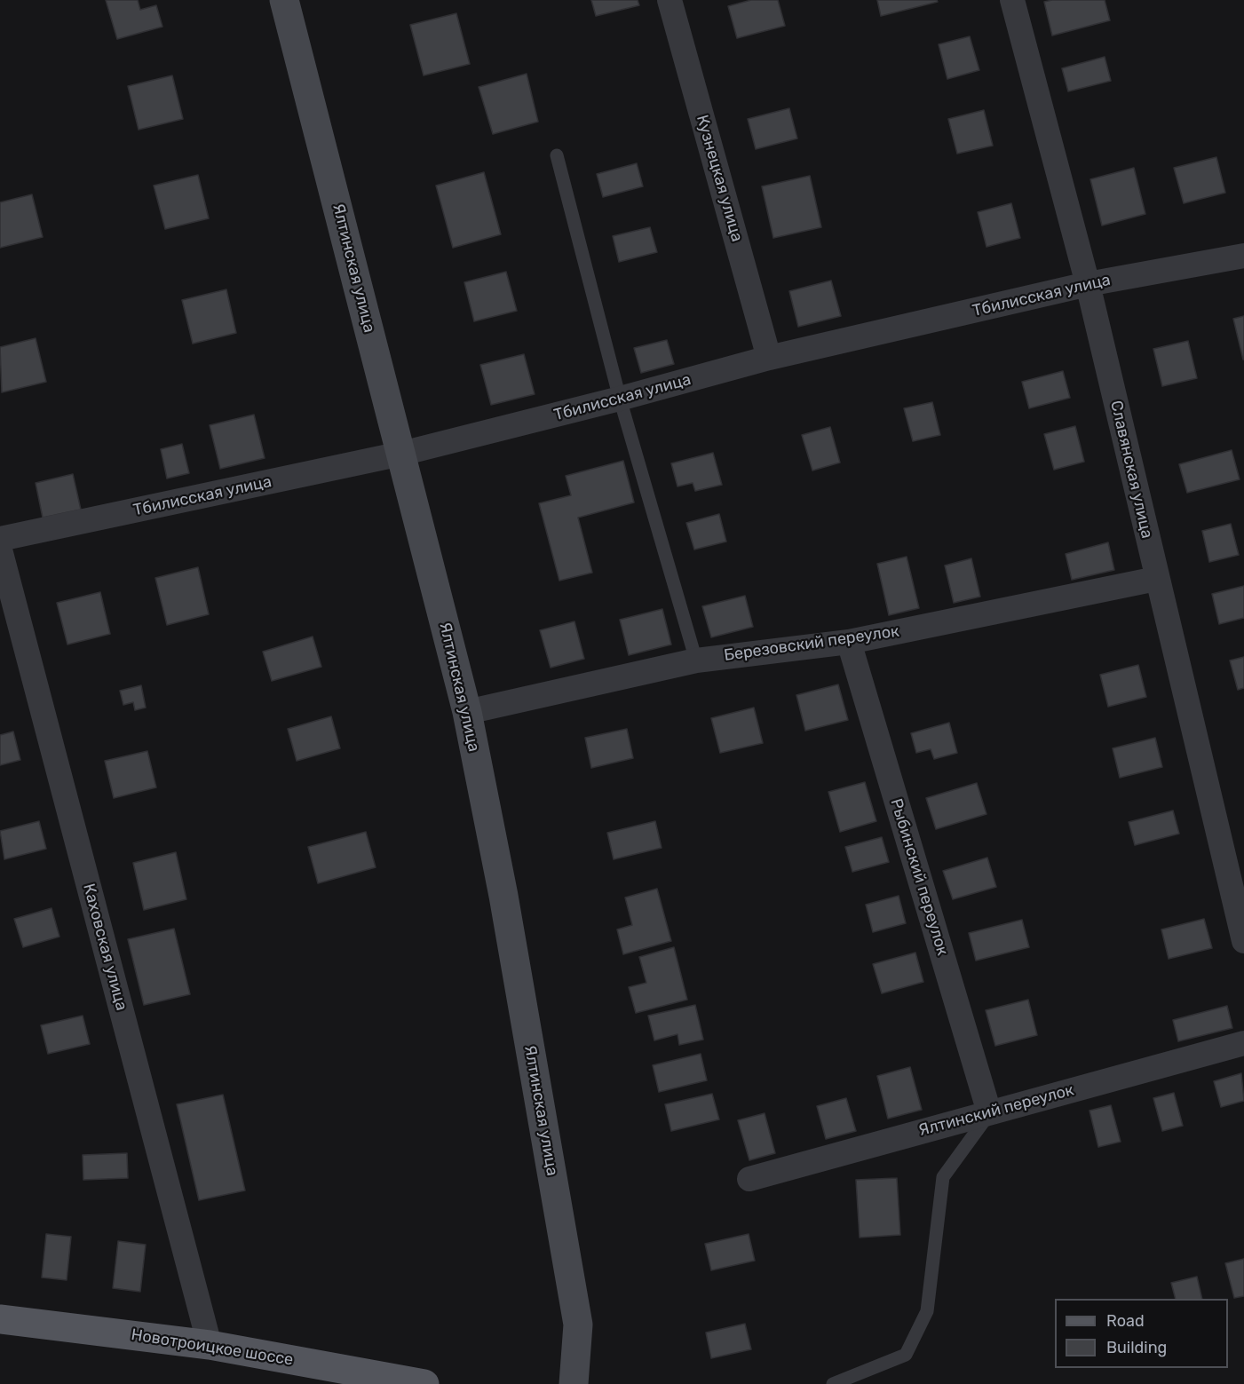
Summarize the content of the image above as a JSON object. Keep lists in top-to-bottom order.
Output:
{
  "streets": {
    "main road": ["Ялтинская улица", "Новотроицкое шоссе"],
    "street": [
      "Кузнецкая улица",
      "Тбилисская улица",
      "Славянская улица",
      "Березовский переулок",
      "Рыбинский переулок",
      "Каховская улица",
      "Ялтинский переулок"
    ]
  },
  "crossings": [
    ["Кузнецкая улица", "Тбилисская улица"],
    ["Ялтинская улица", "Тбилисская улица"],
    ["Ялтинская улица", "Березовский переулок"],
    ["Тбилисская улица", "Славянская улица"],
    ["Славянская улица", "Березовский переулок"],
    ["Березовский переулок", "Рыбинский переулок"],
    ["Рыбинский переулок", "Ялтинский переулок"],
    ["Каховская улица", "Новотроицкое шоссе"]
  ],
  "legend": ["Road", "Building"]
}
